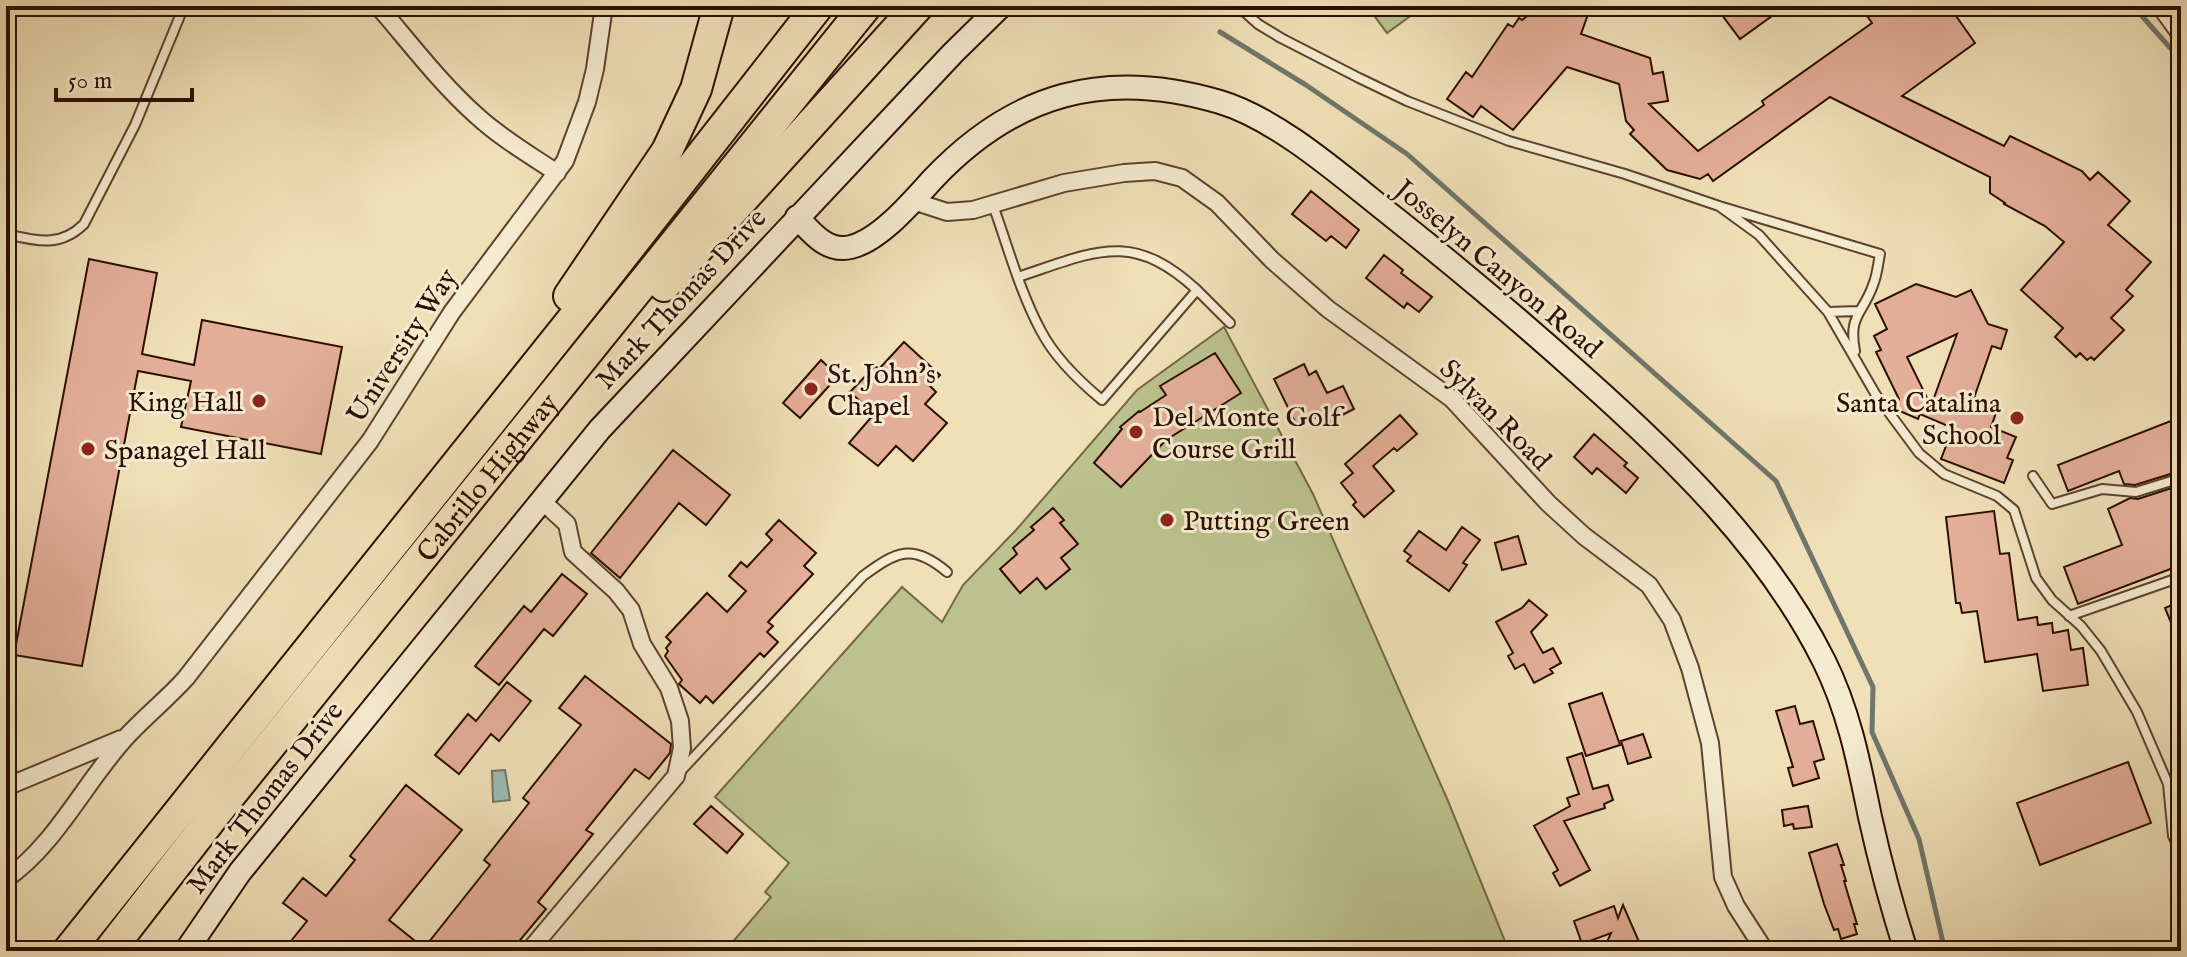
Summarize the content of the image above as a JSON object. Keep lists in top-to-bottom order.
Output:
{
  "streets": {
    "highway": ["Cabrillo Highway"],
    "street": [
      "Josselyn Canyon Road",
      "Mark Thomas Drive",
      "University Way",
      "Sylvan Road"
    ]
  },
  "crossings": [
    ["Josselyn Canyon Road", "Mark Thomas Drive"],
    ["Josselyn Canyon Road", "Sylvan Road"]
  ],
  "places": [
    "St. John's Chapel",
    "King Hall",
    "Santa Catalina School",
    "Del Monte Golf Course Grill",
    "Spanagel Hall",
    "Putting Green"
  ],
  "scale_bar": "50 m"
}
